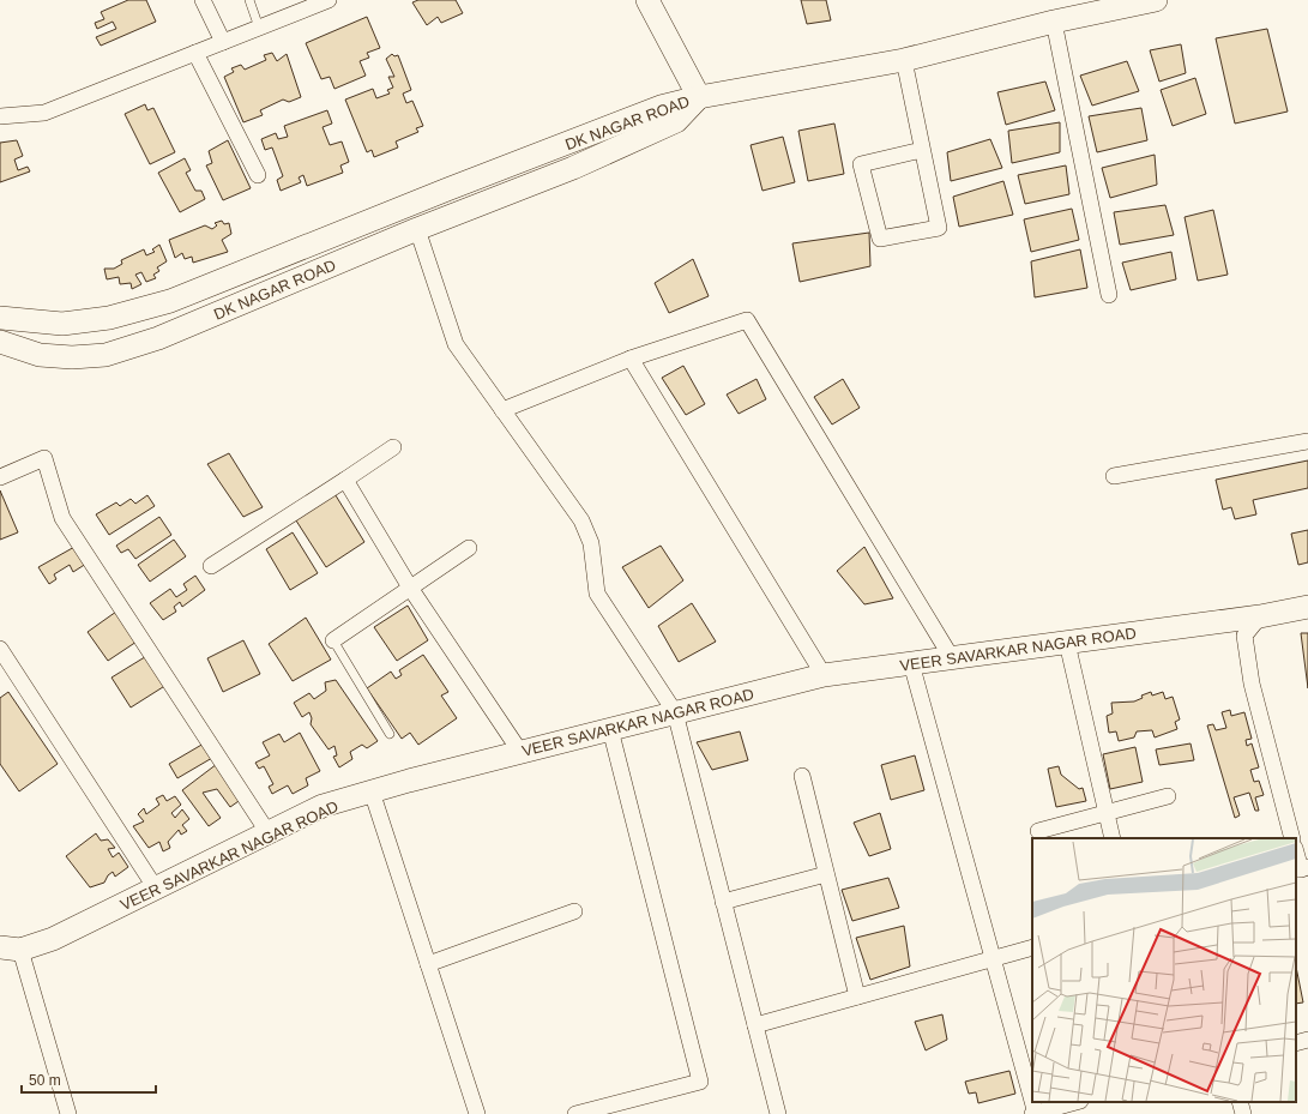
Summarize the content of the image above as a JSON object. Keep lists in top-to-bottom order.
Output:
{
  "streets": {
    "main road": ["DK NAGAR ROAD", "VEER SAVARKAR NAGAR ROAD"]
  },
  "scale_bar": "50 m"
}
